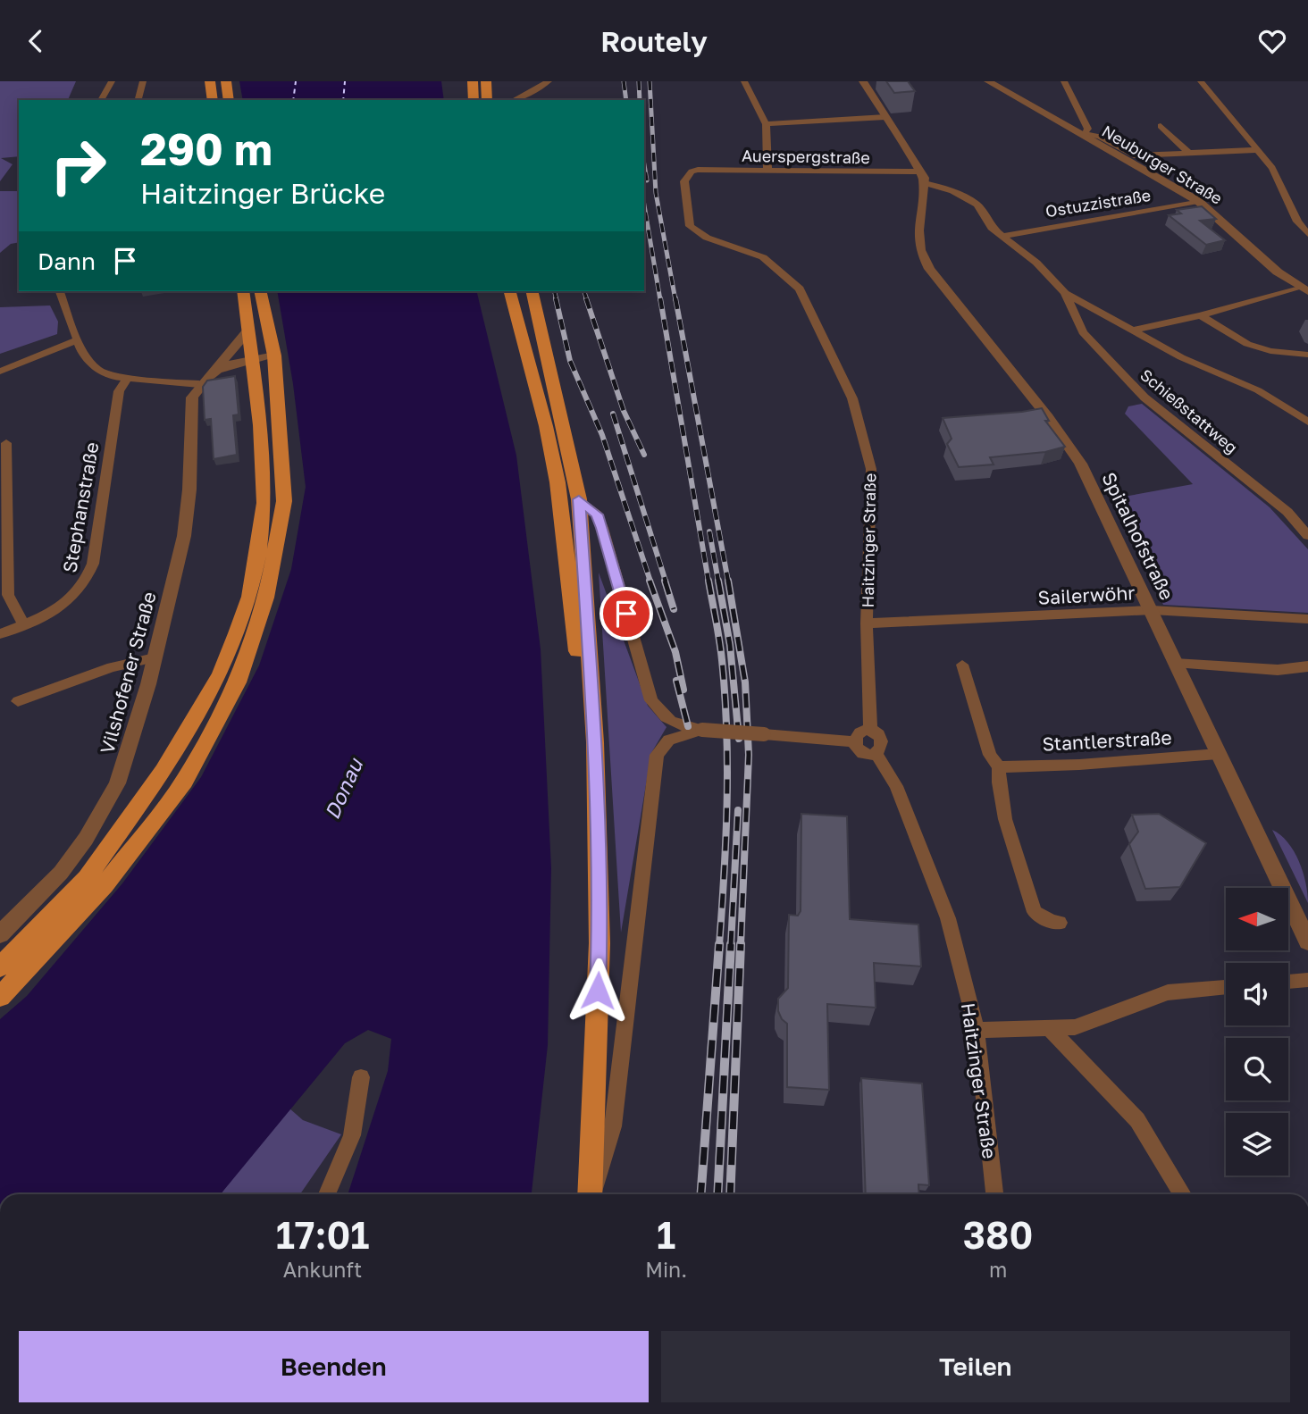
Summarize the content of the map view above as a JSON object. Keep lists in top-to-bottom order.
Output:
{
  "streets": {
    "street": [
      "Auerspergstraße",
      "Neuburger Straße",
      "Ostuzzistraße",
      "Schießstattweg",
      "Stephanstraße",
      "Spitalhofstraße",
      "Haitzinger Straße",
      "Sailerwöhr",
      "Vilshofener Straße",
      "Stantlerstraße"
    ]
  },
  "crossings": [
    ["Auerspergstraße", "Schießstattweg"],
    ["Auerspergstraße", "Spitalhofstraße"],
    ["Auerspergstraße", "Haitzinger Straße"],
    ["Neuburger Straße", "Ostuzzistraße"],
    ["Ostuzzistraße", "Schießstattweg"],
    ["Schießstattweg", "Spitalhofstraße"],
    ["Spitalhofstraße", "Sailerwöhr"],
    ["Spitalhofstraße", "Stantlerstraße"],
    ["Haitzinger Straße", "Sailerwöhr"]
  ],
  "water": ["Donau"],
  "north": "left",
  "page": {
    "header": "Routely",
    "turn": ["290 m", "Haitzinger Brücke"],
    "then": "Dann",
    "eta": [
      "17:01",
      "Ankunft",
      "1",
      "Min.",
      "380",
      "m"
    ],
    "buttons": ["Beenden", "Teilen"]
  }
}
